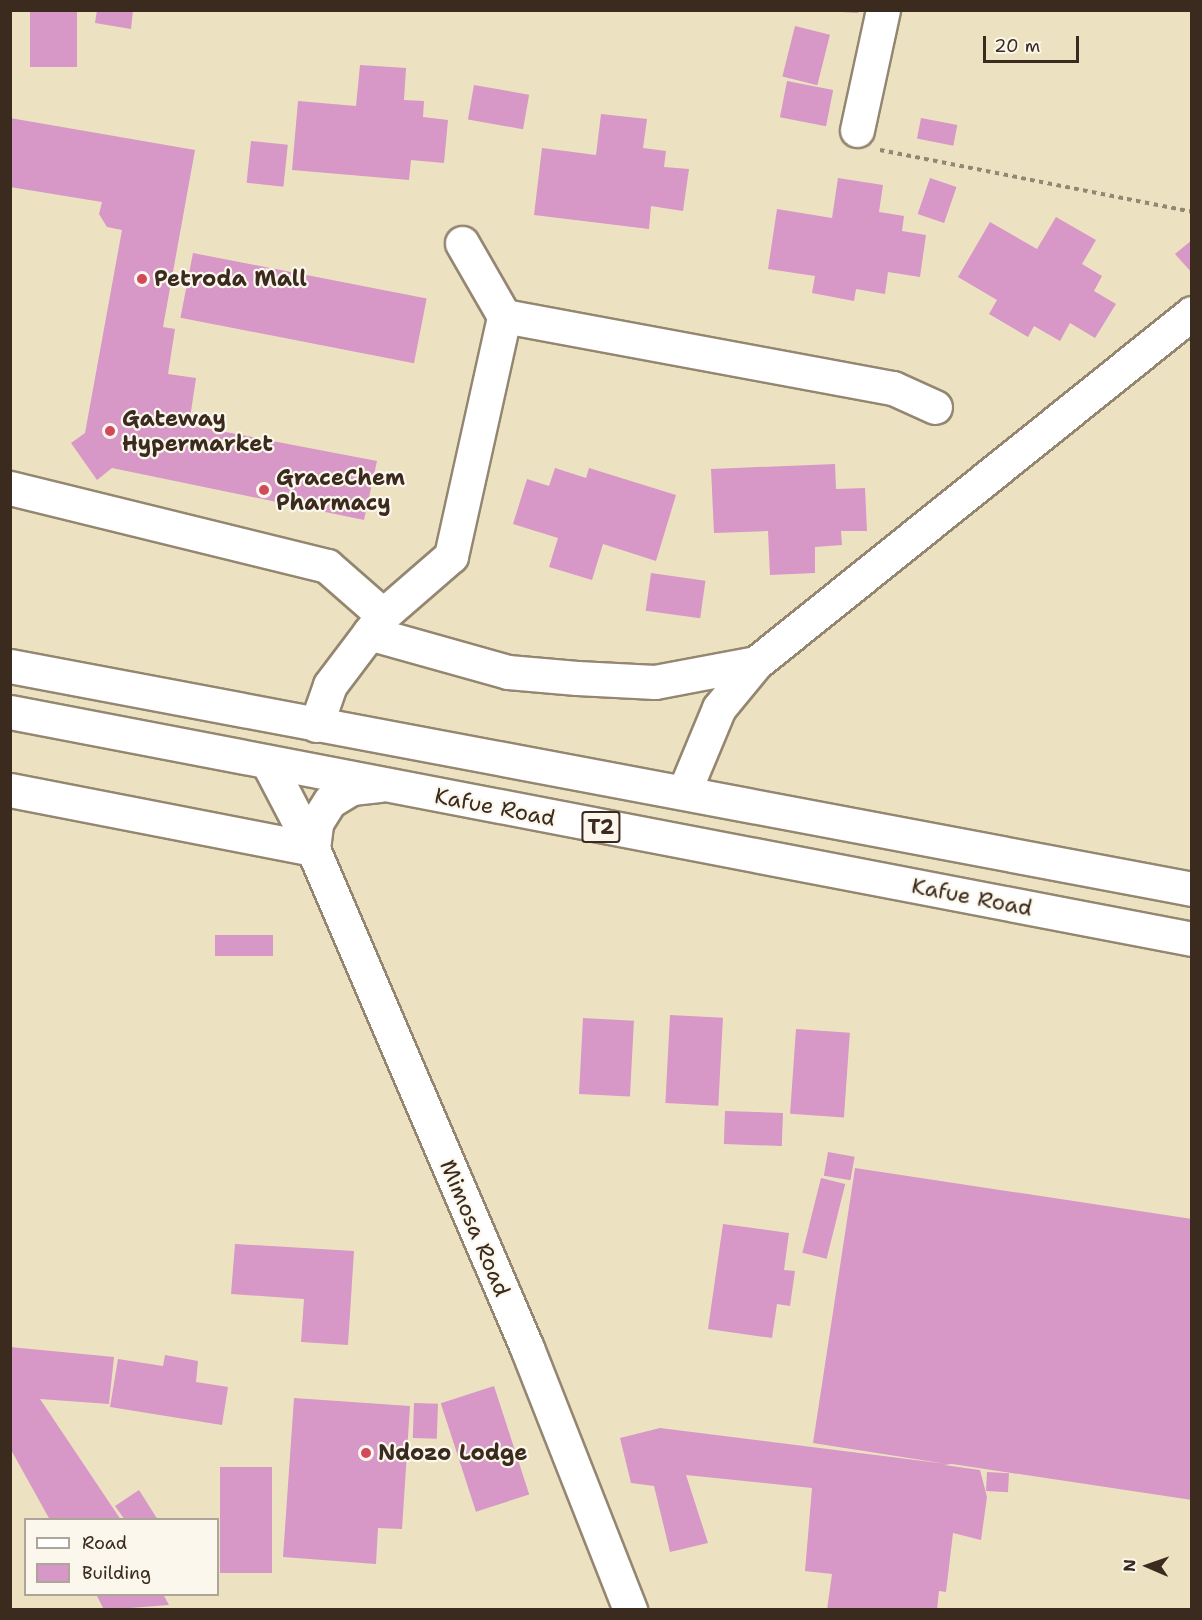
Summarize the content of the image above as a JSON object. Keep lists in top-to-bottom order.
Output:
{
  "streets": {
    "main road": ["Kafue Road", "T2", "Mimosa Road"]
  },
  "crossings": [
    ["Kafue Road", "Mimosa Road"]
  ],
  "places": [
    "Petroda Mall",
    "Gateway Hypermarket",
    "GraceChem Pharmacy",
    "Ndozo Lodge"
  ],
  "legend": ["Road", "Building"],
  "scale_bar": "20 m",
  "north": "left"
}
